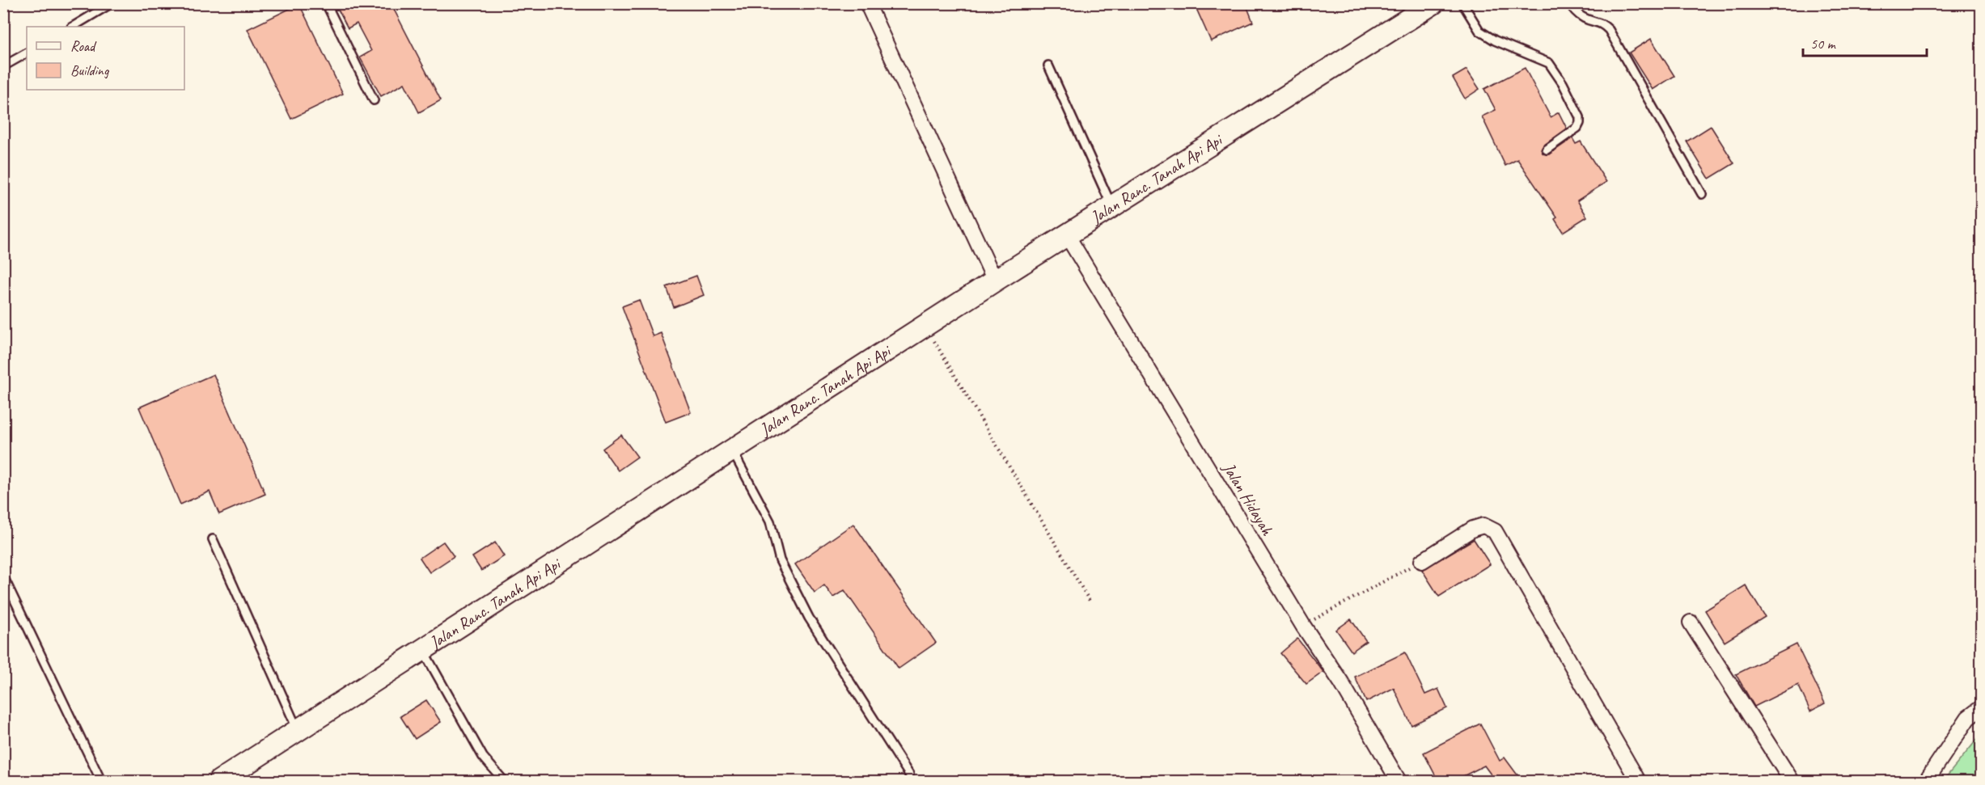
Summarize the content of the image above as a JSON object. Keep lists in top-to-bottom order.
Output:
{
  "streets": {
    "street": ["Jalan Ranc. Tanah Api Api", "Jalan Hidayah"]
  },
  "crossings": [
    ["Jalan Ranc. Tanah Api Api", "Jalan Hidayah"]
  ],
  "legend": ["Road", "Building"],
  "scale_bar": "50 m"
}
